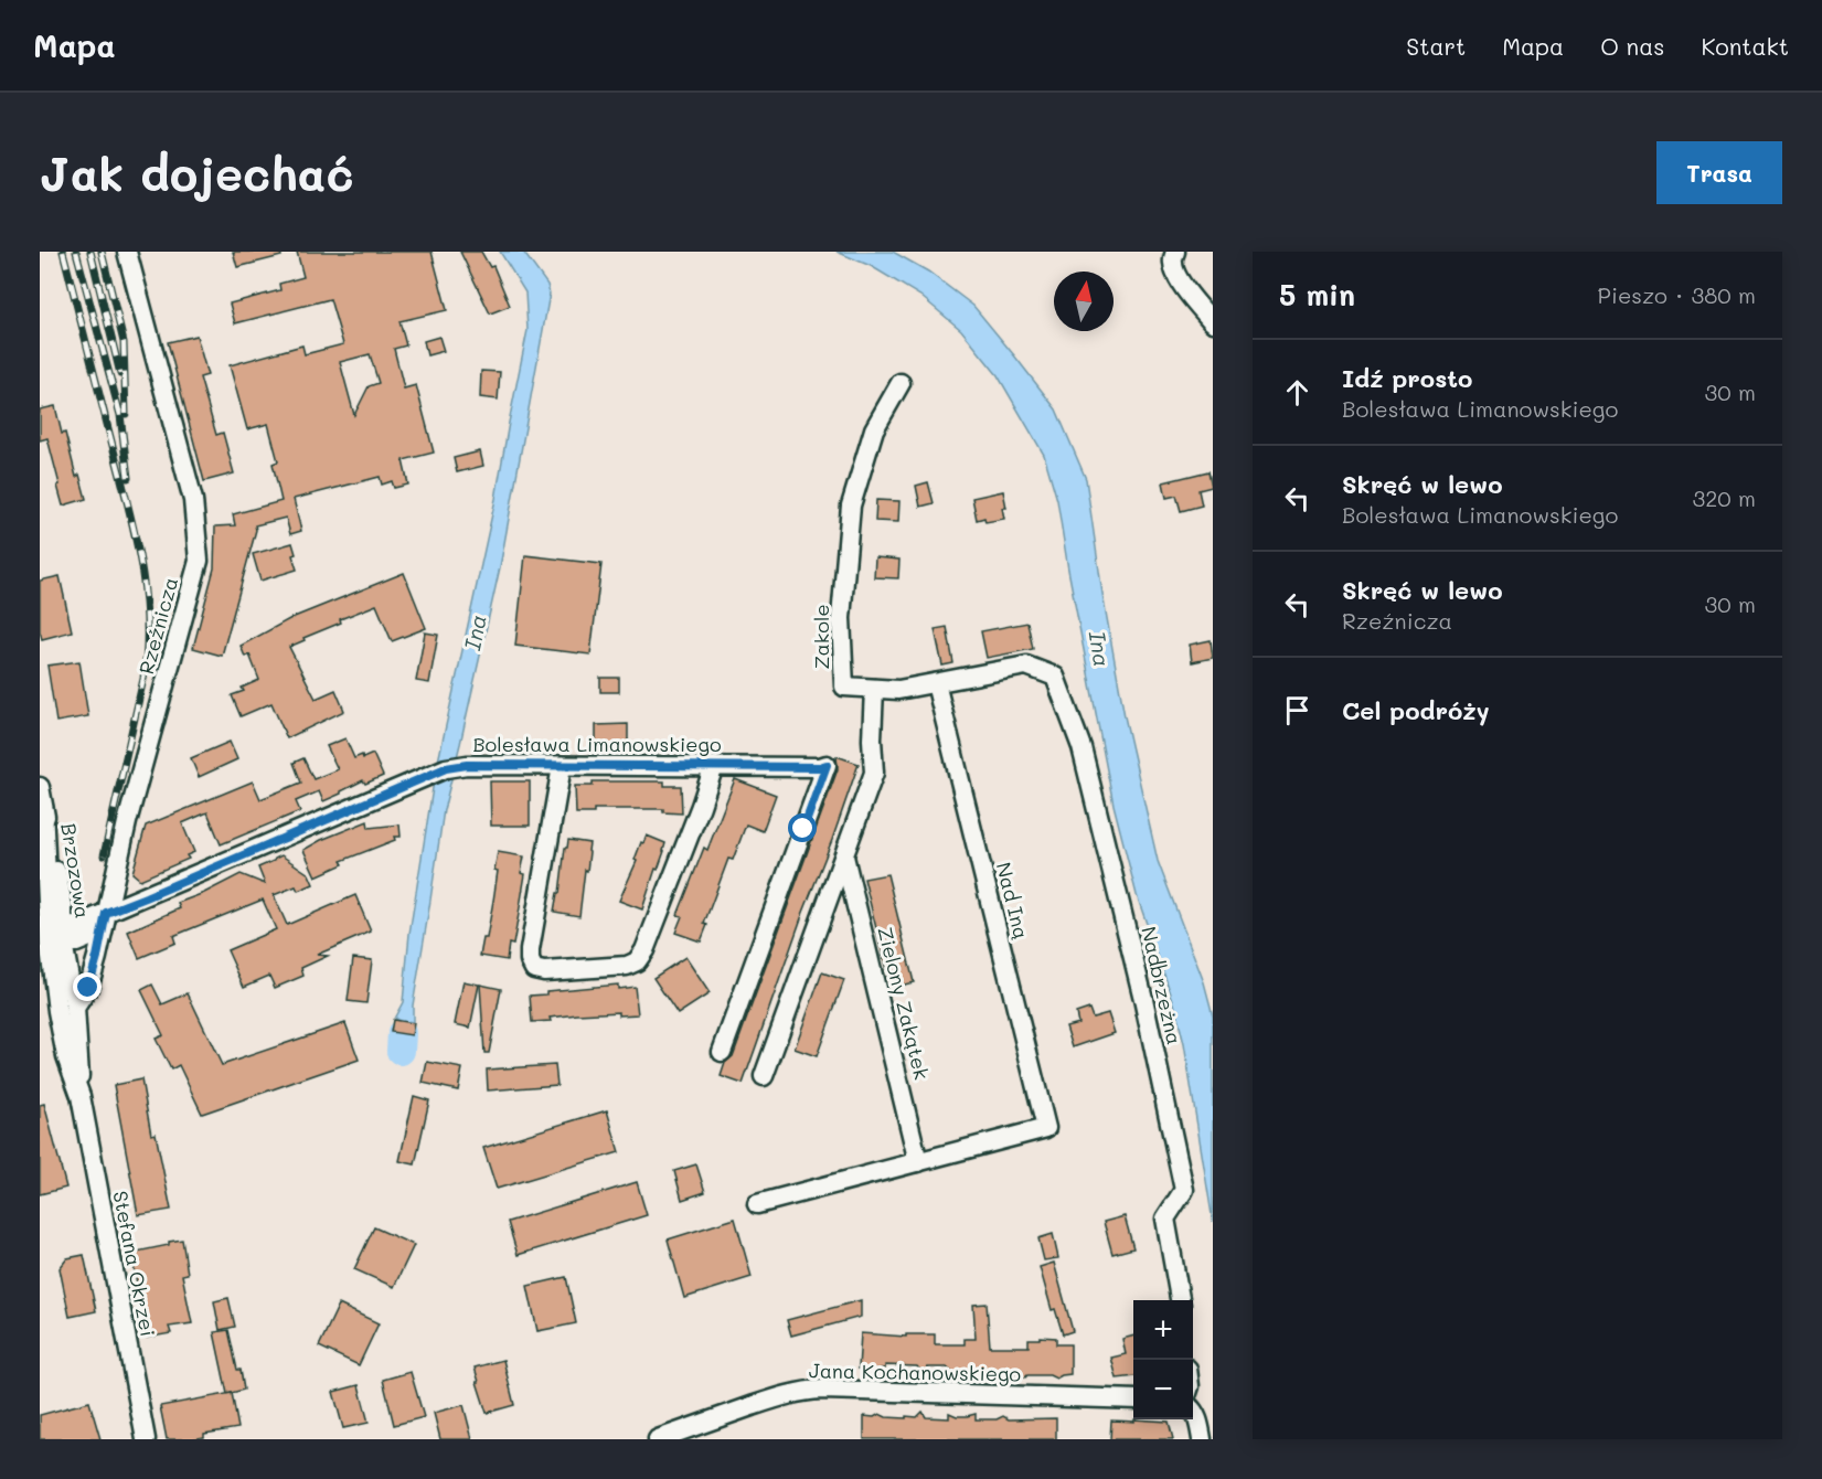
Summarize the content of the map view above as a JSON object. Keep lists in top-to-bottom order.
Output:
{
  "streets": {
    "street": [
      "Rzeźnicza",
      "Zakole",
      "Bolesława Limanowskiego",
      "Brzozowa",
      "Nad Iną",
      "Nadbrzeżna",
      "Zielony Zakątek",
      "Stefana Okrzei",
      "Jana Kochanowskiego"
    ]
  },
  "crossings": [
    ["Rzeźnicza", "Bolesława Limanowskiego"],
    ["Rzeźnicza", "Stefana Okrzei"],
    ["Zakole", "Nad Iną"],
    ["Zakole", "Nadbrzeżna"],
    ["Bolesława Limanowskiego", "Brzozowa"],
    ["Bolesława Limanowskiego", "Stefana Okrzei"],
    ["Brzozowa", "Stefana Okrzei"],
    ["Nad Iną", "Zielony Zakątek"]
  ],
  "water": ["Ina"],
  "north": "top",
  "page": {
    "header": "Mapa",
    "nav": [
      "Start",
      "Mapa",
      "O nas",
      "Kontakt"
    ],
    "buttons": "Trasa",
    "title": "Jak dojechać",
    "heading": ["5 min", "Pieszo · 380 m"],
    "list": [
      ["Idź prosto", "Bolesława Limanowskiego", "30 m"],
      ["Skręć w lewo", "Bolesława Limanowskiego", "320 m"],
      ["Skręć w lewo", "Rzeźnicza", "30 m"],
      "Cel podróży"
    ],
    "map_buttons": ["+", "−"]
  }
}
